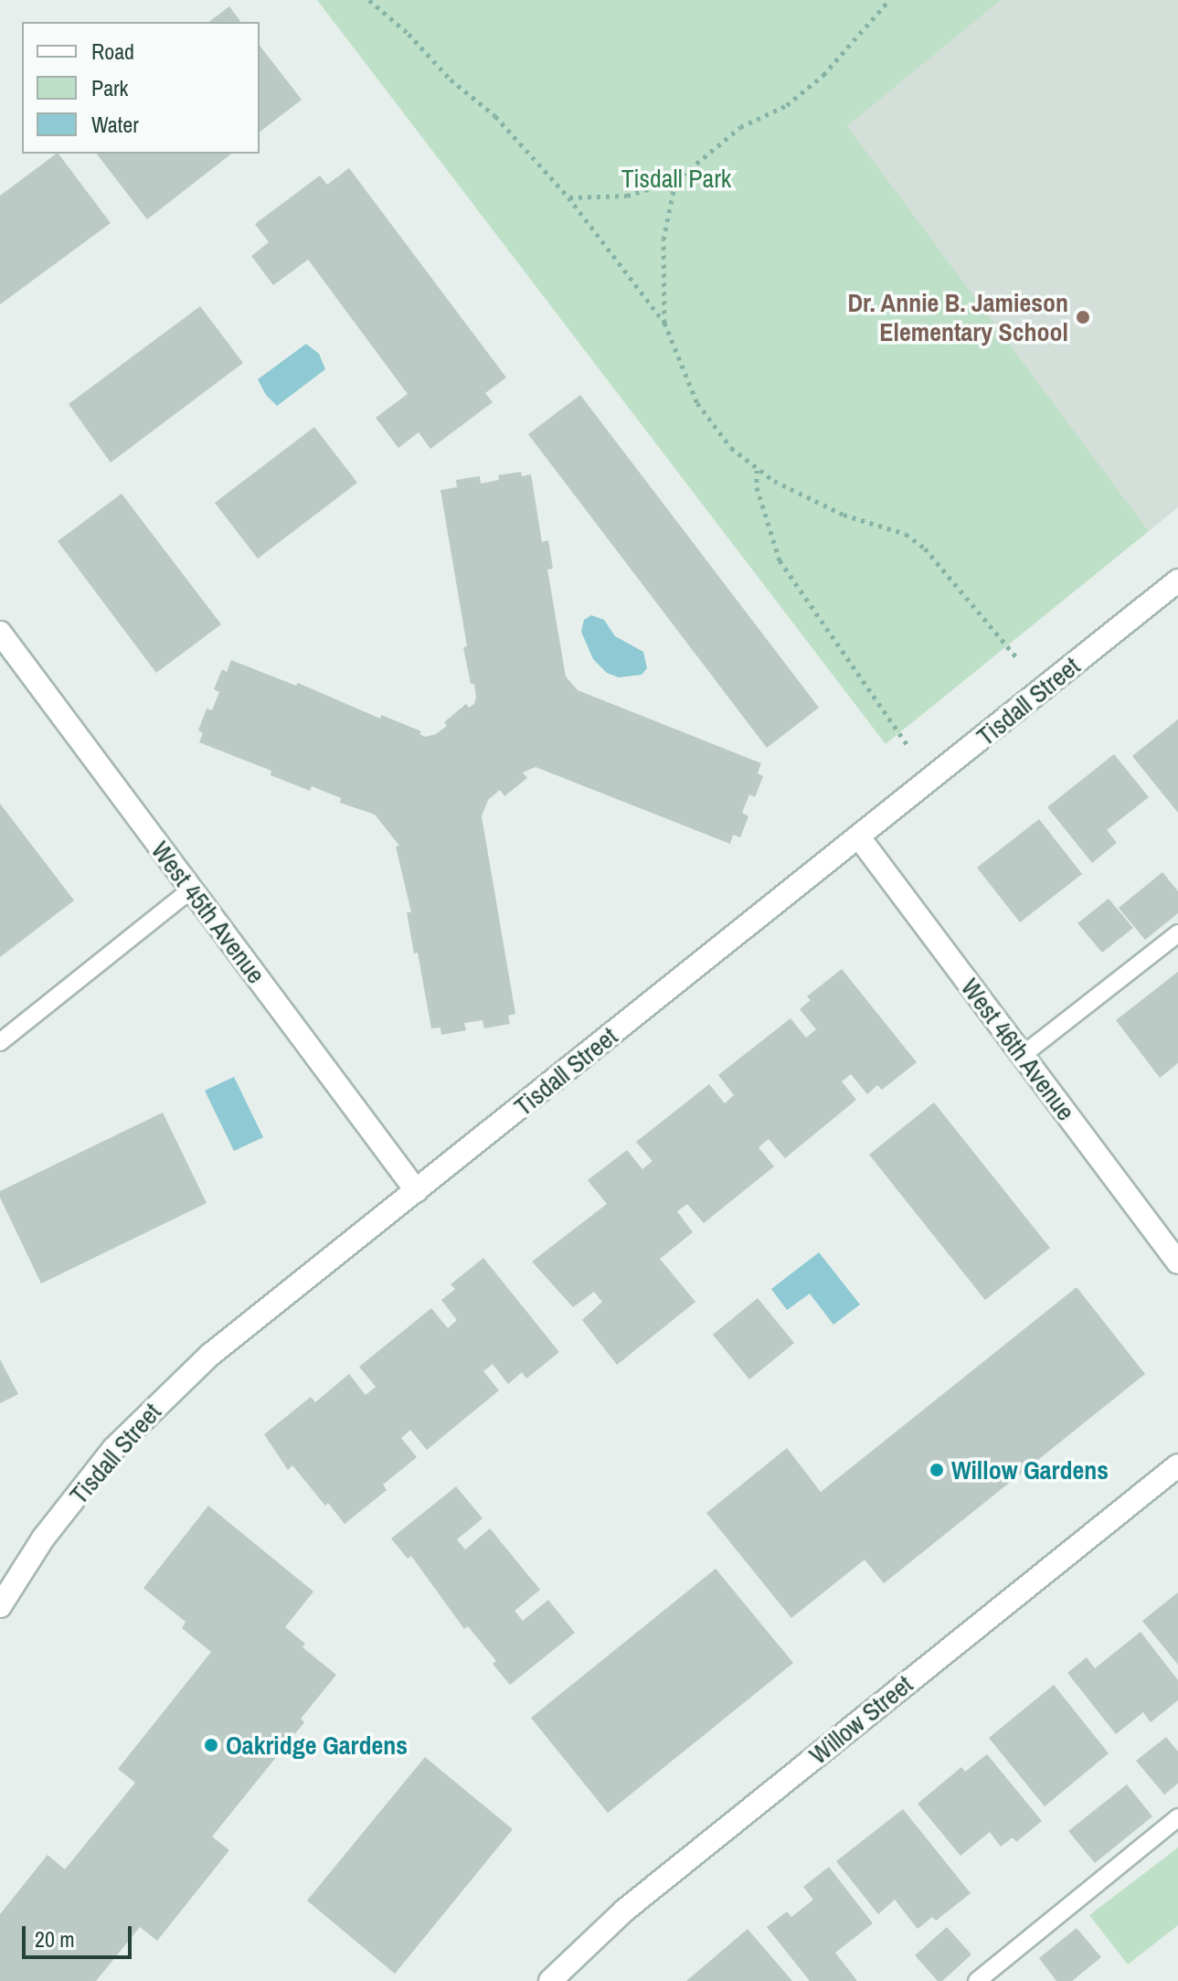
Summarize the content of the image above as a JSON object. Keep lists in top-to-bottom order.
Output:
{
  "streets": {
    "street": [
      "Tisdall Street",
      "West 45th Avenue",
      "West 46th Avenue",
      "Willow Street"
    ]
  },
  "crossings": [
    ["Tisdall Street", "West 45th Avenue"],
    ["Tisdall Street", "West 46th Avenue"]
  ],
  "parks": ["Tisdall Park"],
  "places": ["Dr. Annie B. Jamieson Elementary School", "Willow Gardens", "Oakridge Gardens"],
  "legend": ["Road", "Park", "Water"],
  "scale_bar": "20 m"
}
